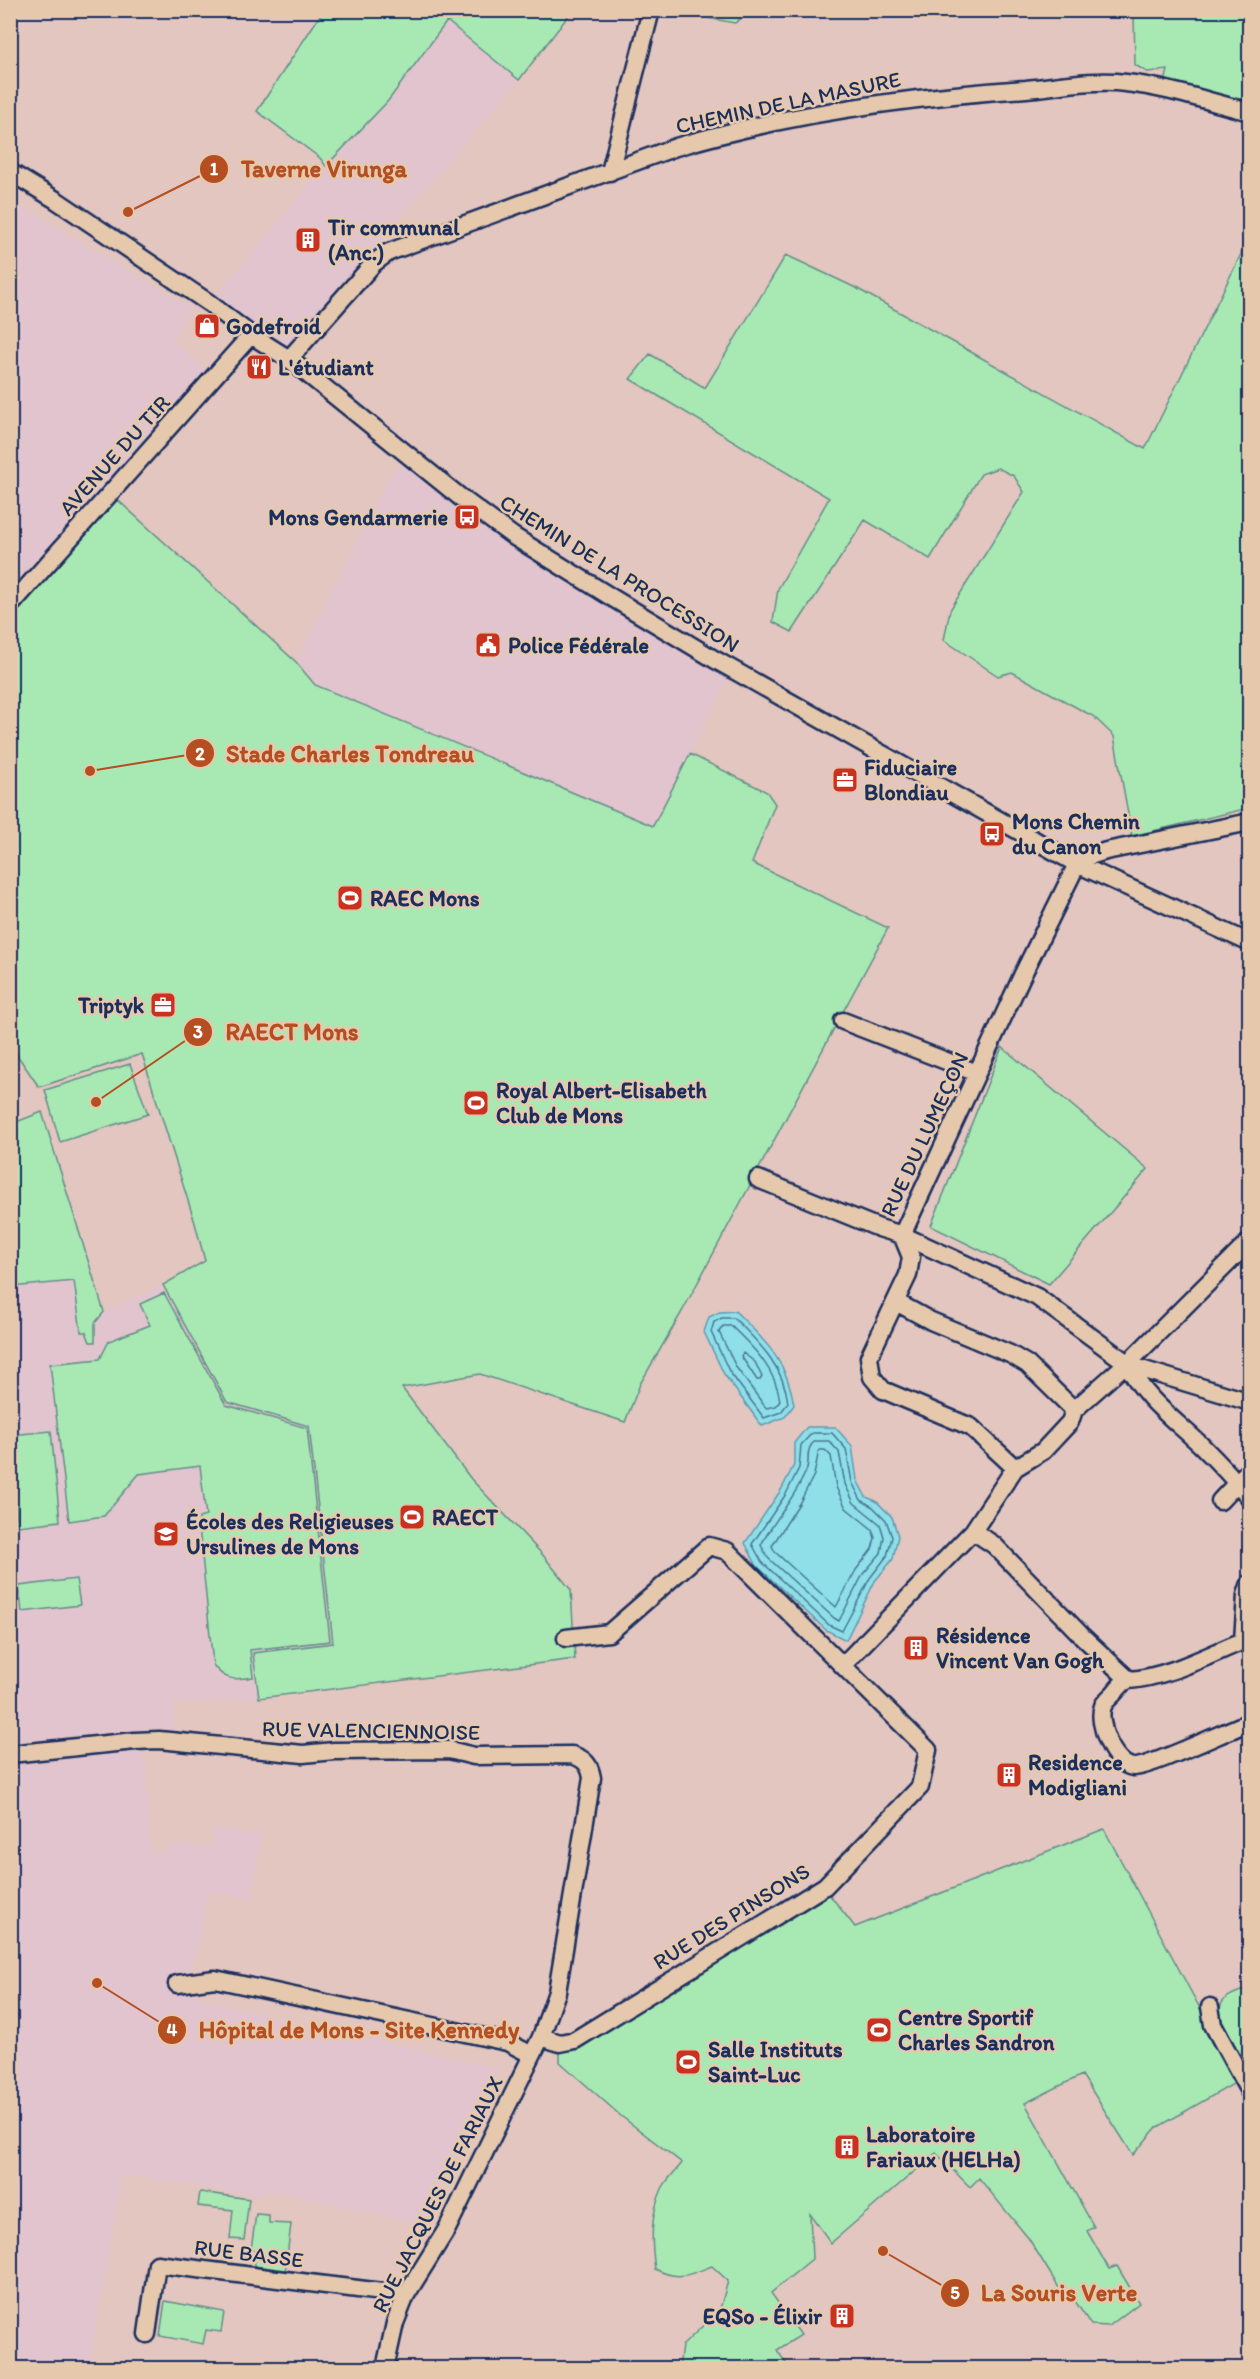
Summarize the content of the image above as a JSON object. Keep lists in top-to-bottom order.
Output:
{
  "streets": {
    "street": [
      "CHEMIN DE LA MASURE",
      "AVENUE DU TIR",
      "CHEMIN DE LA PROCESSION",
      "RUE DU LUMEÇON",
      "RUE VALENCIENNOISE",
      "RUE DES PINSONS",
      "RUE JACQUES DE FARIAUX",
      "RUE BASSE"
    ]
  },
  "crossings": [
    ["CHEMIN DE LA MASURE", "CHEMIN DE LA PROCESSION"],
    ["AVENUE DU TIR", "CHEMIN DE LA PROCESSION"],
    ["CHEMIN DE LA PROCESSION", "RUE DU LUMEÇON"],
    ["RUE VALENCIENNOISE", "RUE JACQUES DE FARIAUX"],
    ["RUE DES PINSONS", "RUE JACQUES DE FARIAUX"],
    ["RUE JACQUES DE FARIAUX", "RUE BASSE"]
  ],
  "places": {
    "other": [
      "Taverne Virunga",
      "Stade Charles Tondreau",
      "RAECT Mons",
      "Hôpital de Mons - Site Kennedy",
      "La Souris Verte"
    ],
    "building": [
      "Tir communal (Anc.)",
      "Résidence Vincent Van Gogh",
      "Residence Modigliani",
      "Laboratoire Fariaux (HELHa)",
      "EQSo - Élixir"
    ],
    "shop": ["Godefroid"],
    "restaurant": ["L'étudiant"],
    "bus stop": ["Mons Gendarmerie", "Mons Chemin du Canon"],
    "public building": ["Police Fédérale"],
    "office": ["Fiduciaire Blondiau", "Triptyk"],
    "sports": [
      "RAEC Mons",
      "Royal Albert-Elisabeth Club de Mons",
      "RAECT",
      "Centre Sportif Charles Sandron",
      "Salle Instituts Saint-Luc"
    ],
    "school or university": ["Écoles des Religieuses Ursulines de Mons"]
  }
}
